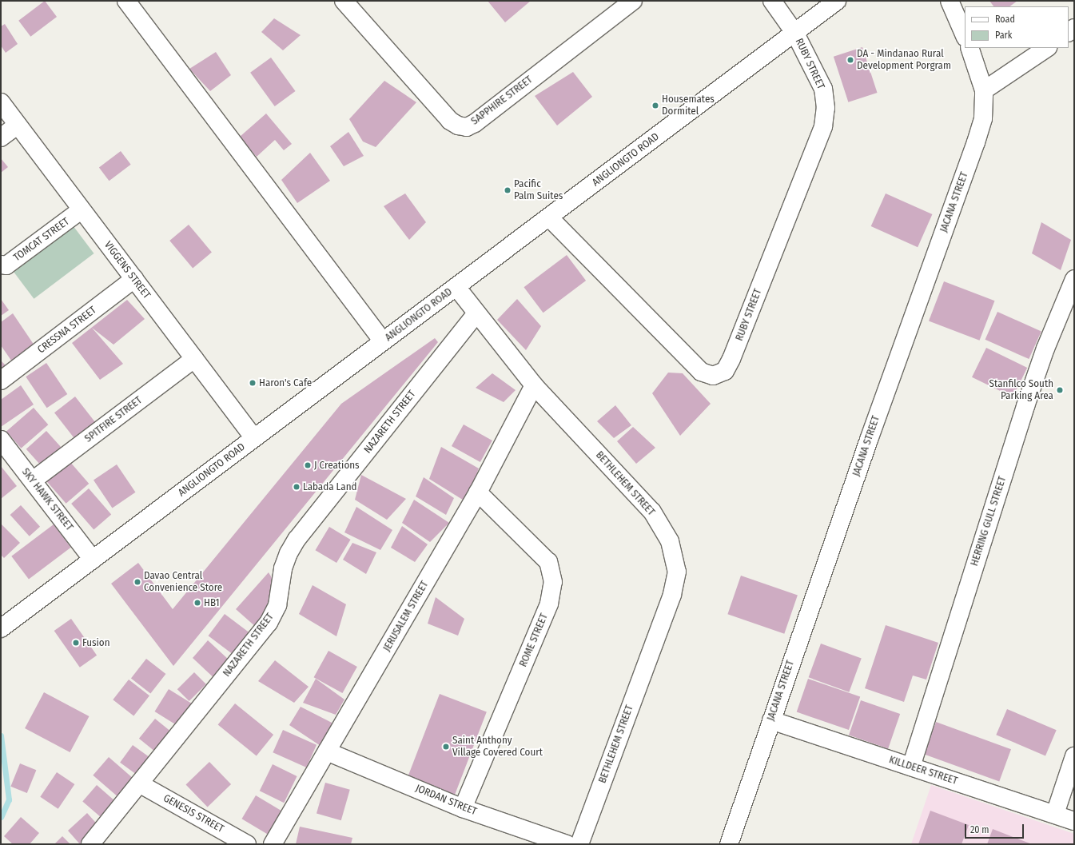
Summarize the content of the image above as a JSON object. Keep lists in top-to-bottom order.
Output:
{
  "streets": {
    "street": [
      "RUBY STREET",
      "SAPPHIRE STREET",
      "ANGLIONGTO ROAD",
      "JACANA STREET",
      "TOMCAT STREET",
      "VIGGENS STREET",
      "CRESSNA STREET",
      "SPITFIRE STREET",
      "NAZARETH STREET",
      "BETHLEHEM STREET",
      "SKY HAWK STREET",
      "HERRING GULL STREET",
      "JERUSALEM STREET",
      "ROME STREET",
      "KILLDEER STREET",
      "JORDAN STREET",
      "GENESIS STREET"
    ]
  },
  "crossings": [
    ["RUBY STREET", "ANGLIONGTO ROAD"],
    ["ANGLIONGTO ROAD", "VIGGENS STREET"],
    ["ANGLIONGTO ROAD", "BETHLEHEM STREET"],
    ["ANGLIONGTO ROAD", "SKY HAWK STREET"],
    ["JACANA STREET", "KILLDEER STREET"],
    ["TOMCAT STREET", "VIGGENS STREET"],
    ["VIGGENS STREET", "CRESSNA STREET"],
    ["VIGGENS STREET", "SPITFIRE STREET"],
    ["SPITFIRE STREET", "SKY HAWK STREET"],
    ["NAZARETH STREET", "BETHLEHEM STREET"],
    ["NAZARETH STREET", "GENESIS STREET"],
    ["BETHLEHEM STREET", "JERUSALEM STREET"],
    ["HERRING GULL STREET", "KILLDEER STREET"],
    ["JERUSALEM STREET", "ROME STREET"],
    ["JERUSALEM STREET", "JORDAN STREET"],
    ["ROME STREET", "JORDAN STREET"]
  ],
  "places": [
    "DA - Mindanao Rural Development Porgram",
    "Housemates Dormitel",
    "Pacific Palm Suites",
    "Haron's Cafe",
    "Stanfilco South Parking Area",
    "J Creations",
    "Labada Land",
    "Davao Central Convenience Store",
    "HB1",
    "Fusion",
    "Saint Anthony Village Covered Court"
  ],
  "legend": ["Road", "Park"],
  "scale_bar": "20 m"
}
